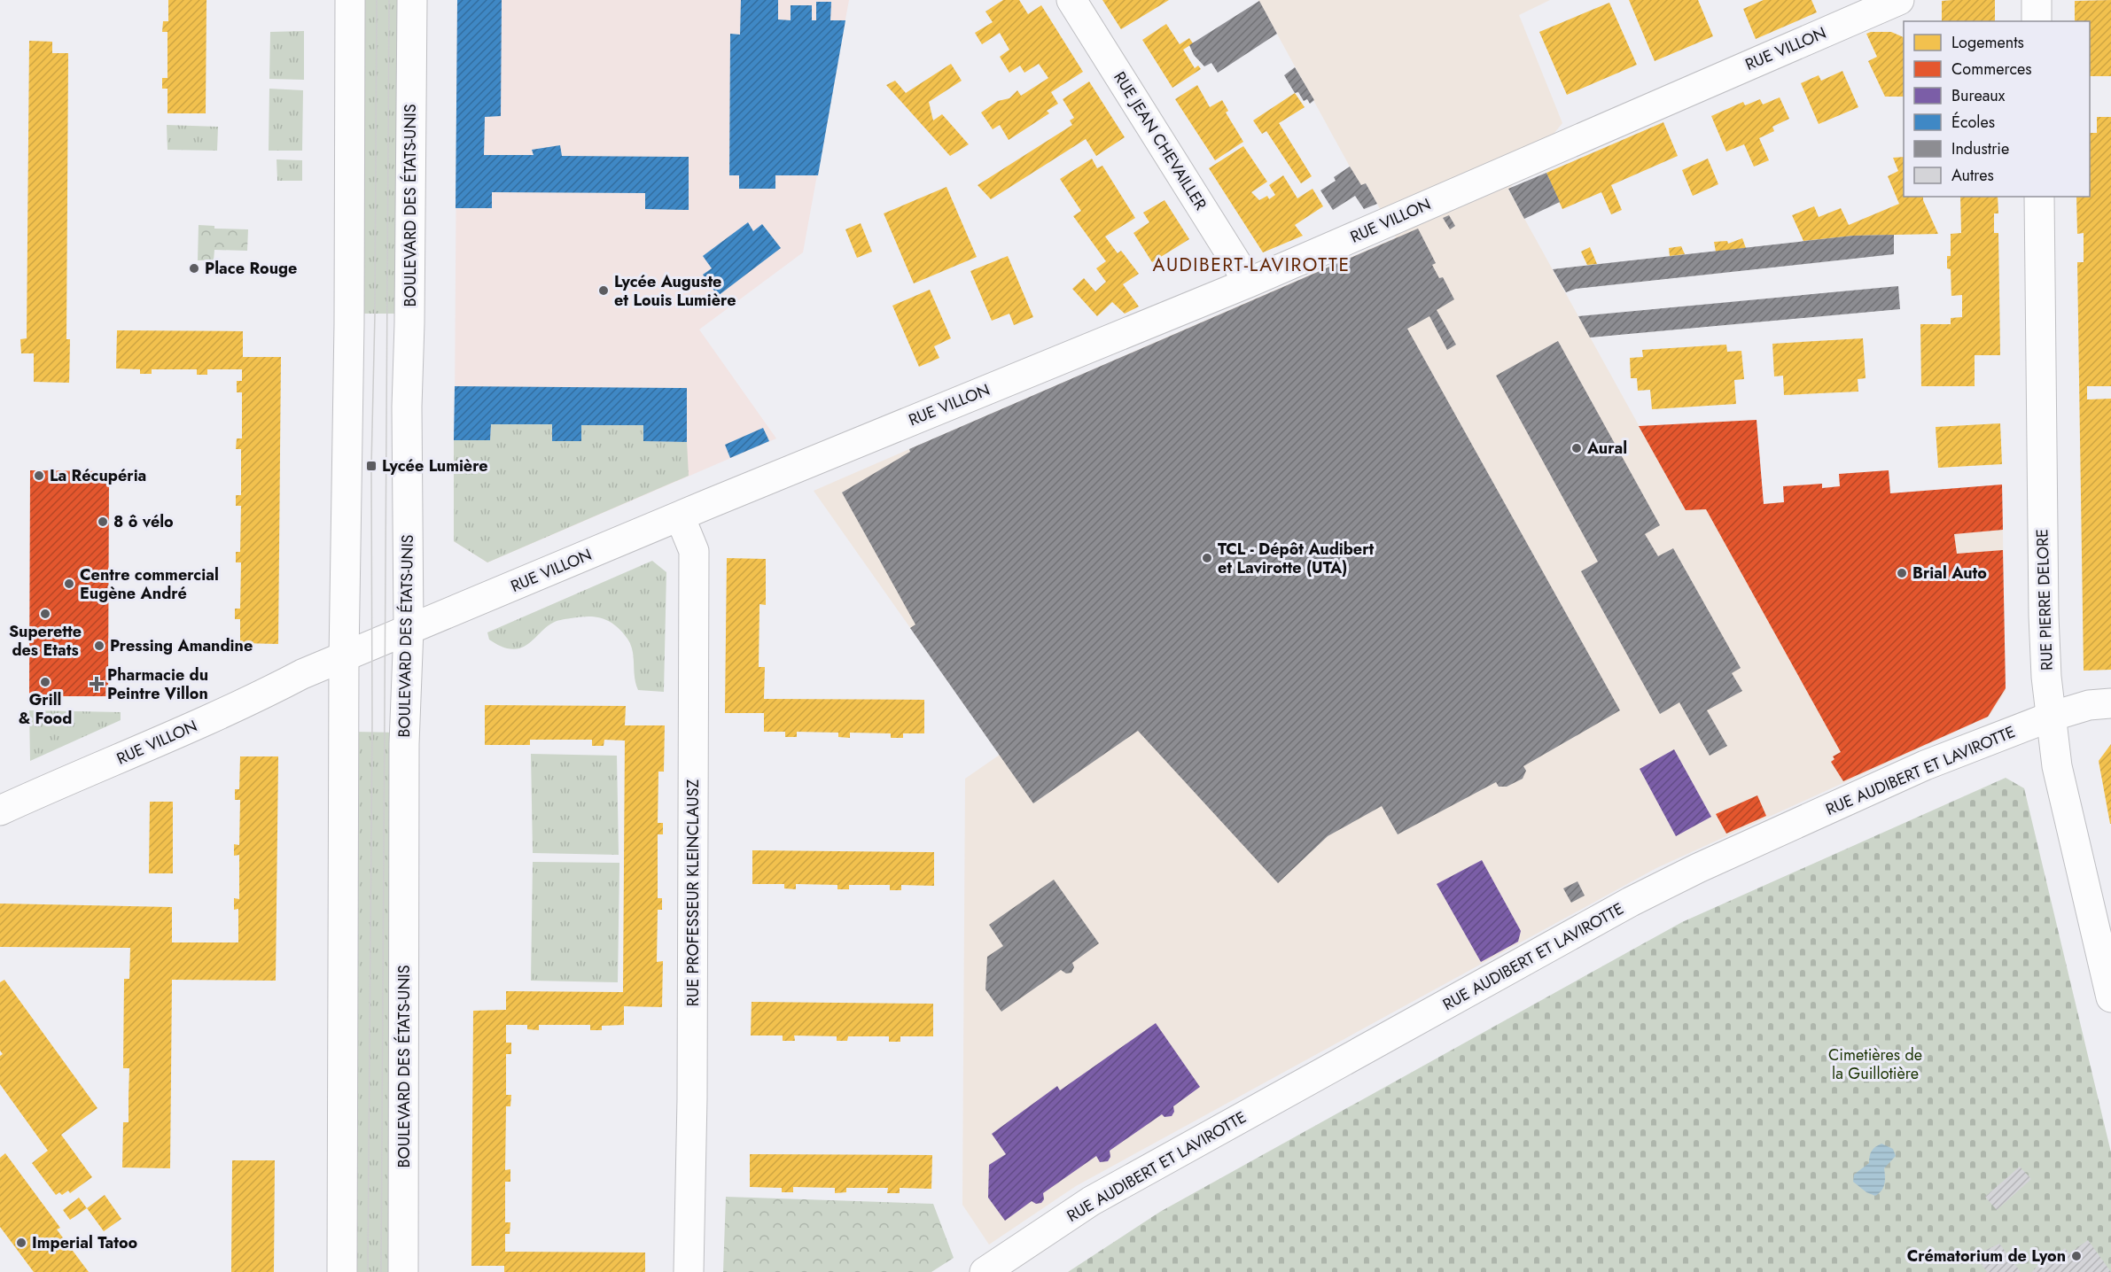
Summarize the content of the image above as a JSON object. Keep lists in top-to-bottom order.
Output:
{
  "streets": {
    "street": [
      "RUE VILLON",
      "RUE JEAN CHEVAILLER",
      "BOULEVARD DES ÉTATS-UNIS",
      "RUE PIERRE DELORE",
      "RUE AUDIBERT ET LAVIROTTE",
      "RUE PROFESSEUR KLEINCLAUSZ"
    ]
  },
  "crossings": [
    ["RUE VILLON", "RUE JEAN CHEVAILLER"],
    ["RUE VILLON", "BOULEVARD DES ÉTATS-UNIS"],
    ["RUE VILLON", "RUE PROFESSEUR KLEINCLAUSZ"],
    ["RUE PIERRE DELORE", "RUE AUDIBERT ET LAVIROTTE"]
  ],
  "districts": ["AUDIBERT-LAVIROTTE"],
  "parks": ["Cimetières de la Guillotière"],
  "places": {
    "other": [
      "Place Rouge",
      "Lycée Auguste et Louis Lumière",
      "Aural",
      "La Récupéria",
      "8 ô vélo",
      "TCL - Dépôt Audibert et Lavirotte (UTA)",
      "Brial Auto",
      "Centre commercial Eugène André",
      "Superette des Etats",
      "Pressing Amandine",
      "Grill & Food",
      "Imperial Tatoo",
      "Crématorium de Lyon"
    ],
    "transit": ["Lycée Lumière"],
    "health": ["Pharmacie du Peintre Villon"]
  },
  "legend": [
    "Logements",
    "Commerces",
    "Bureaux",
    "Écoles",
    "Industrie",
    "Autres"
  ]
}
